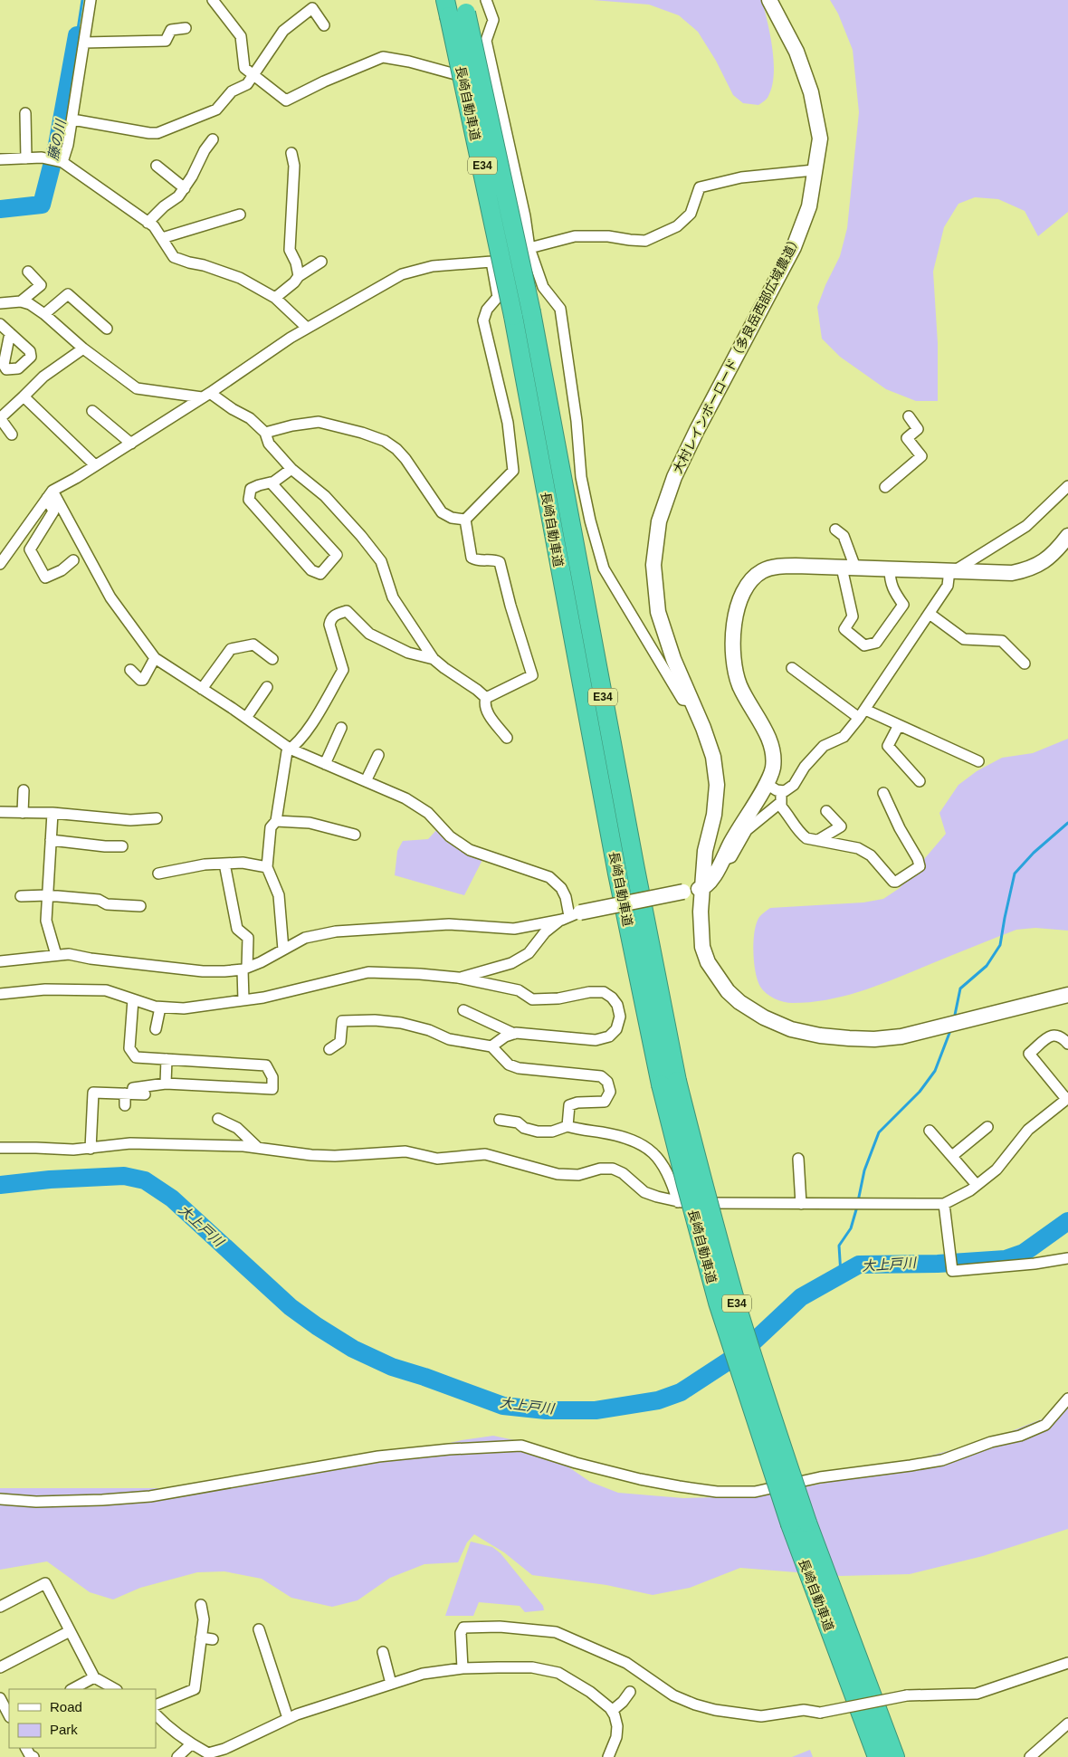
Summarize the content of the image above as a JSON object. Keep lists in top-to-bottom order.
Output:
{
  "streets": {
    "highway": ["長崎自動車道", "E34"],
    "street": ["大村レインボーロード（多良岳西部広域農道）"]
  },
  "water": ["藤の川", "大上戸川"],
  "legend": ["Road", "Park"]
}
